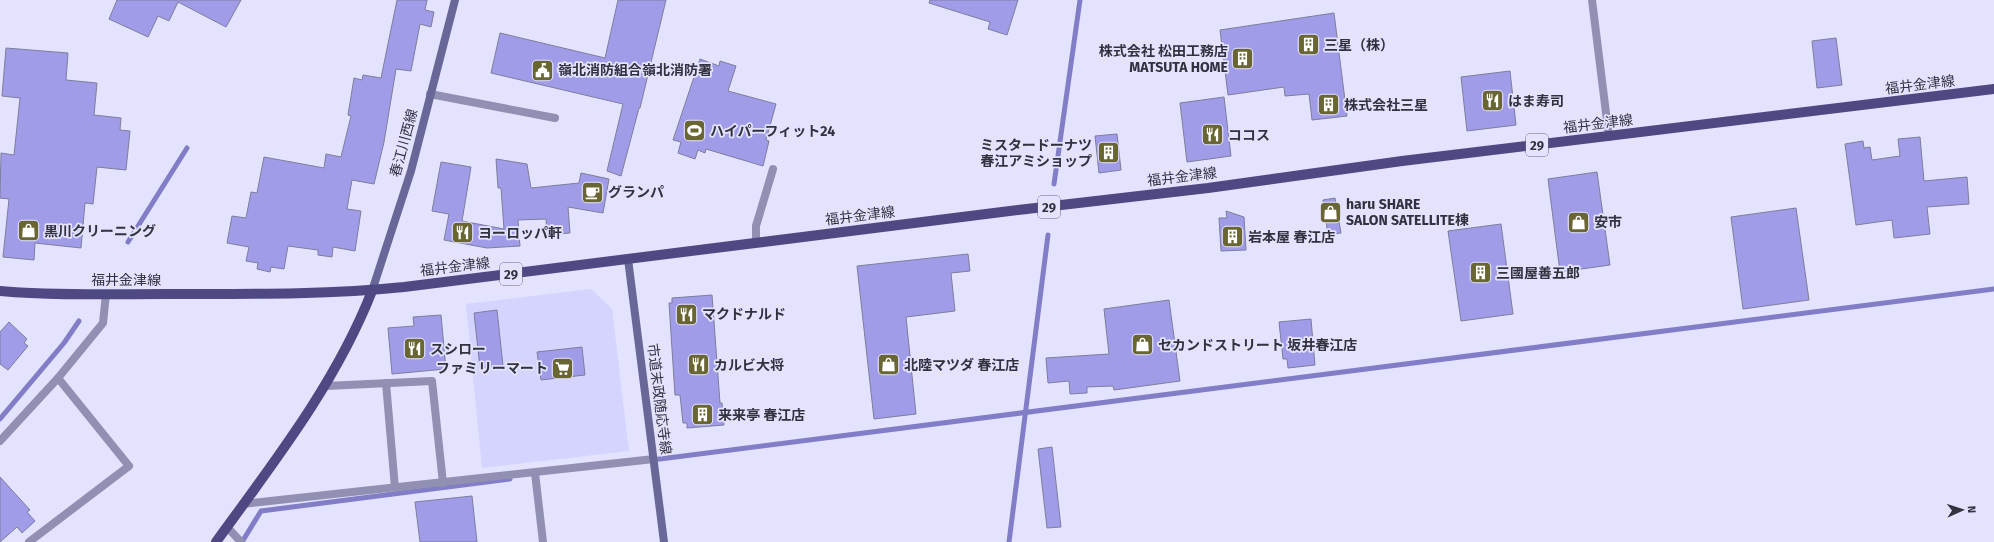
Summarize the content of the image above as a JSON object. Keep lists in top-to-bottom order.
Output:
{
  "streets": {
    "main road": [
      "福井金津線",
      "春江川西線",
      "29",
      "市道末政随応寺線"
    ]
  },
  "crossings": [
    ["福井金津線", "春江川西線"],
    ["福井金津線", "市道末政随応寺線"]
  ],
  "places": {
    "building": [
      "三星（株）",
      "株式会社 松田工務店 MATSUTA HOME",
      "株式会社三星",
      "ミスタードーナツ 春江アミショップ",
      "岩本屋 春江店",
      "三國屋善五郎",
      "来来亭 春江店"
    ],
    "public building": ["嶺北消防組合嶺北消防署"],
    "restaurant": [
      "はま寿司",
      "ココス",
      "ヨーロッパ軒",
      "マクドナルド",
      "スシロー",
      "カルビ大将"
    ],
    "sports": ["ハイパーフィット24"],
    "cafe": ["グランパ"],
    "shop": [
      "haru SHARE SALON SATELLITE棟",
      "安市",
      "黒川クリーニング",
      "セカンドストリート 坂井春江店",
      "北陸マツダ 春江店"
    ],
    "supermarket": ["ファミリーマート"]
  },
  "north": "right"
}
